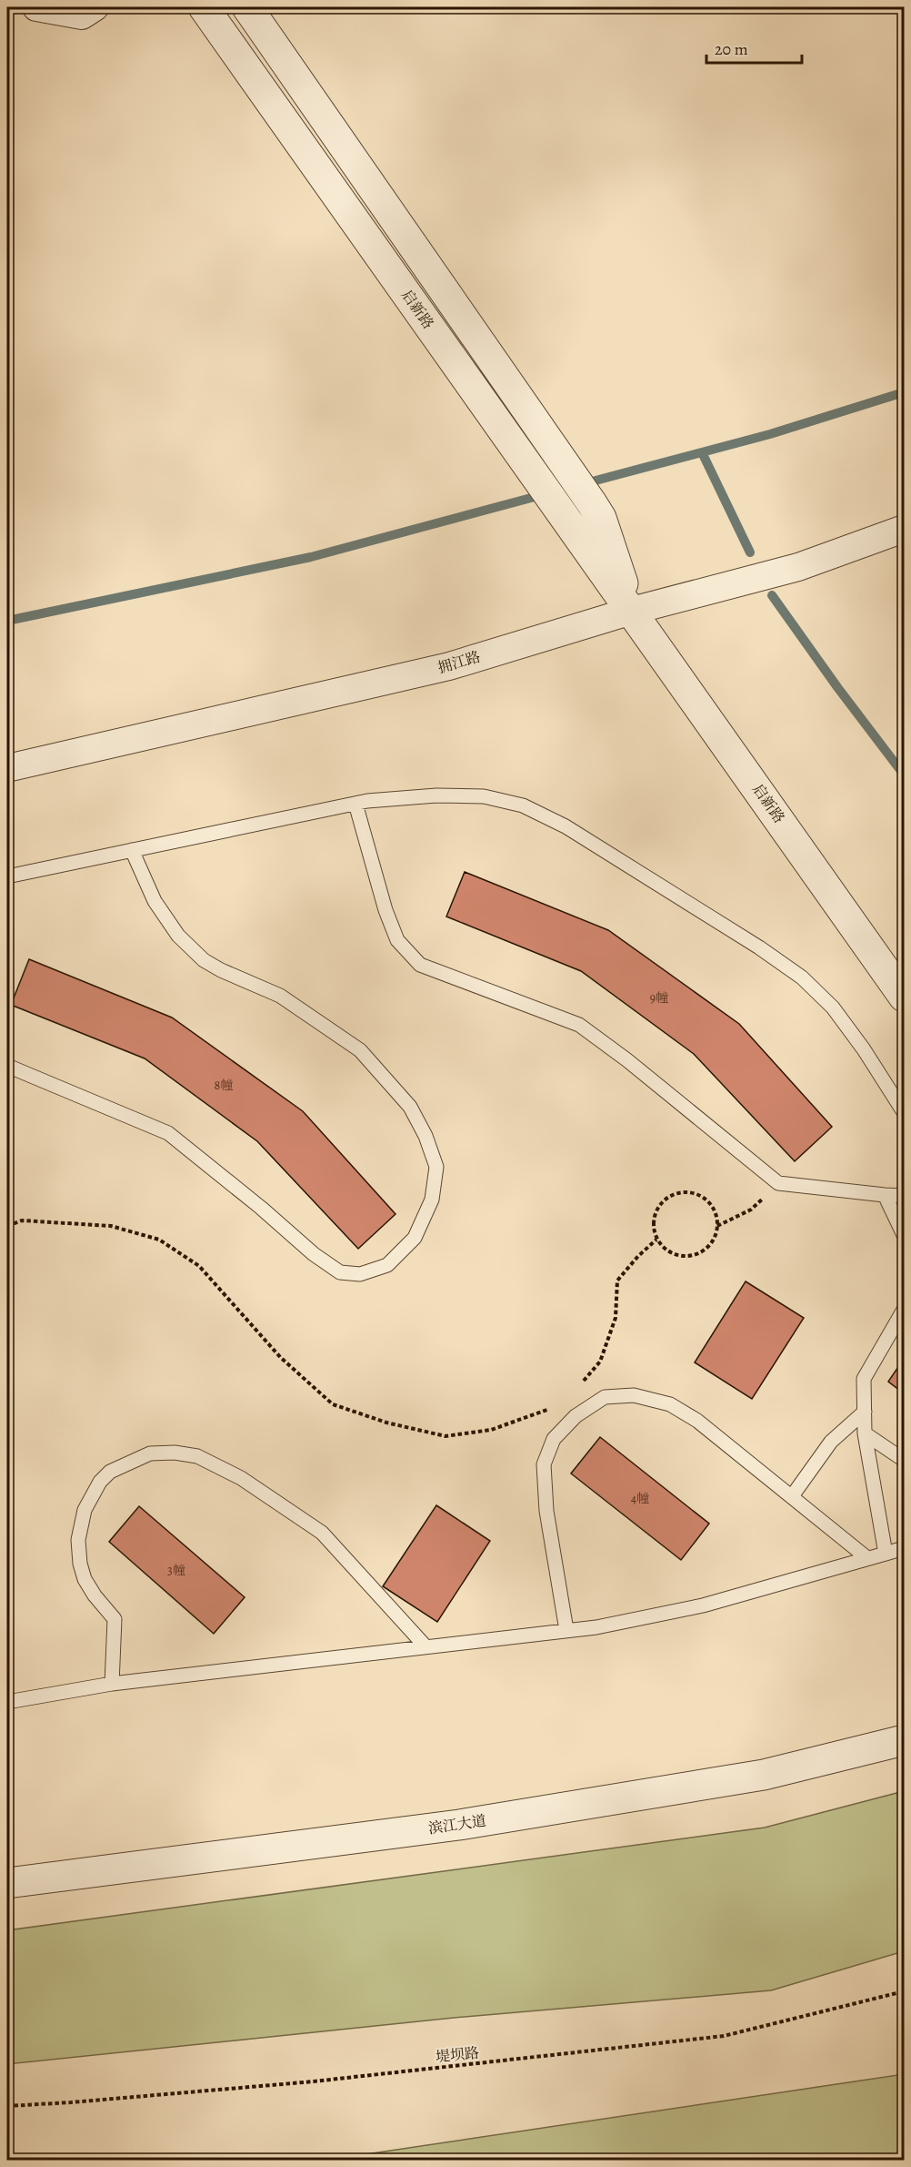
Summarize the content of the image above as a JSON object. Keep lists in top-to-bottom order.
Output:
{
  "streets": {
    "street": ["启新路", "拥江路", "滨江大道"],
    "path": ["堤坝路"]
  },
  "crossings": [
    ["启新路", "拥江路"]
  ],
  "house_numbers": [
    "9幢",
    "8幢",
    "4幢",
    "3幢"
  ],
  "scale_bar": "20 m"
}
